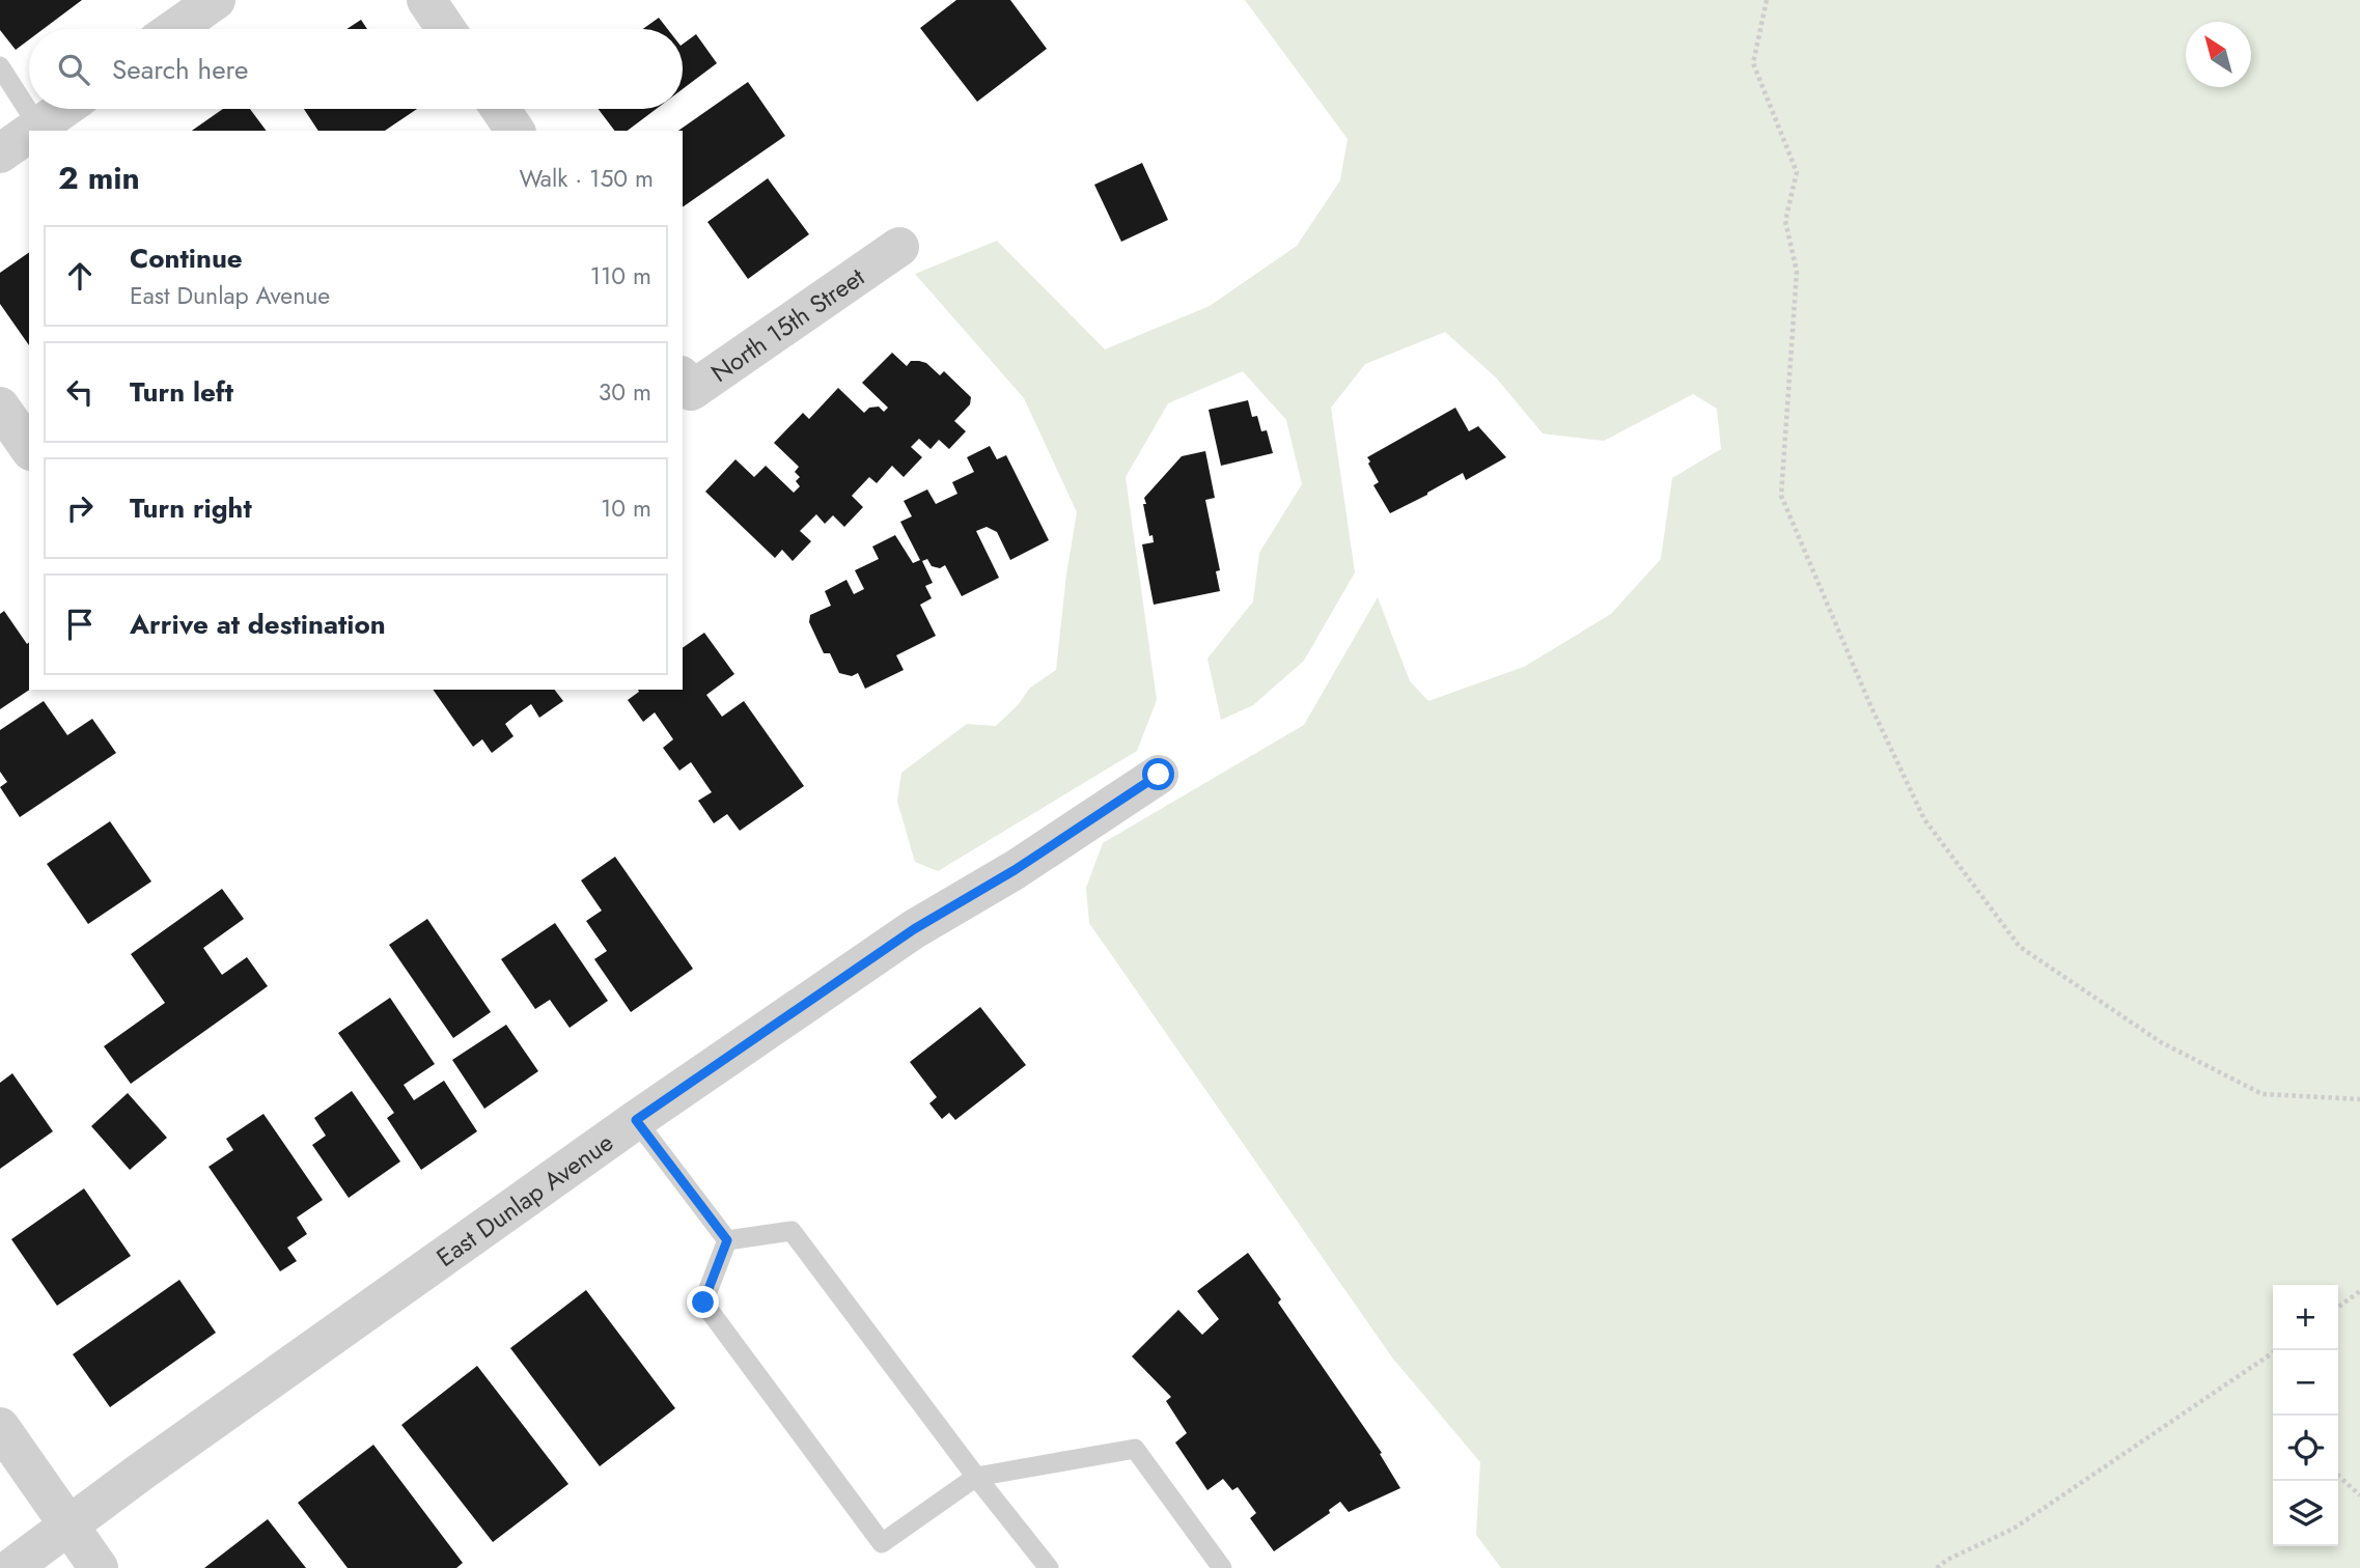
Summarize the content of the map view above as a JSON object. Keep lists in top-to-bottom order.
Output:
{
  "streets": {
    "street": ["North 15th Street", "East Dunlap Avenue"]
  },
  "north": "top left",
  "page": {
    "search": "Search here",
    "heading": ["2 min", "Walk · 150 m"],
    "list": [
      ["Continue", "East Dunlap Avenue", "110 m"],
      ["Turn left", "30 m"],
      ["Turn right", "10 m"],
      "Arrive at destination"
    ],
    "map_buttons": ["+", "−"]
  }
}
